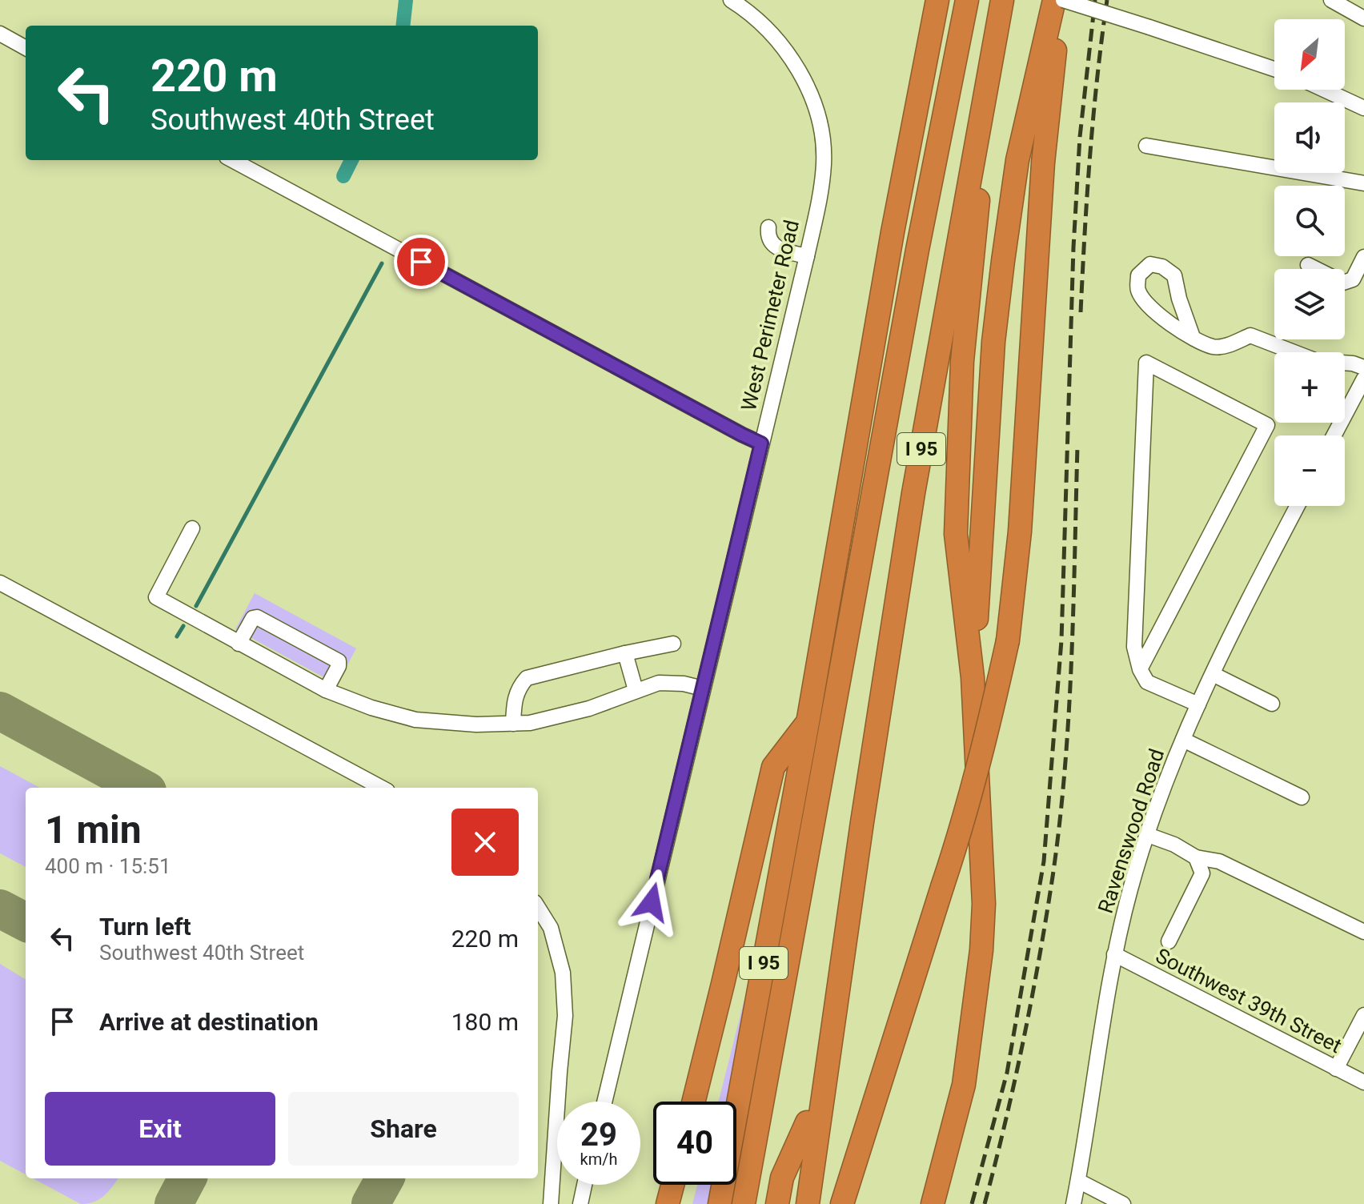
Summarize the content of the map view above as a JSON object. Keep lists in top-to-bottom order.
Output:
{
  "streets": {
    "highway": ["I 95"],
    "street": ["West Perimeter Road", "Ravenswood Road", "Southwest 39th Street"]
  },
  "crossings": [
    ["Ravenswood Road", "Southwest 39th Street"]
  ],
  "north": "bottom left",
  "page": {
    "map_buttons": ["+", "−"],
    "turn": ["220 m", "Southwest 40th Street"],
    "heading": ["1 min", "400 m · 15:51"],
    "list": [
      {
        "name": "Turn left",
        "note": "Southwest 40th Street",
        "value": "220 m"
      },
      {
        "name": "Arrive at destination",
        "value": "180 m"
      }
    ],
    "buttons": ["Exit", "Share"],
    "speed": "29 km/h",
    "limit": "40"
  }
}
